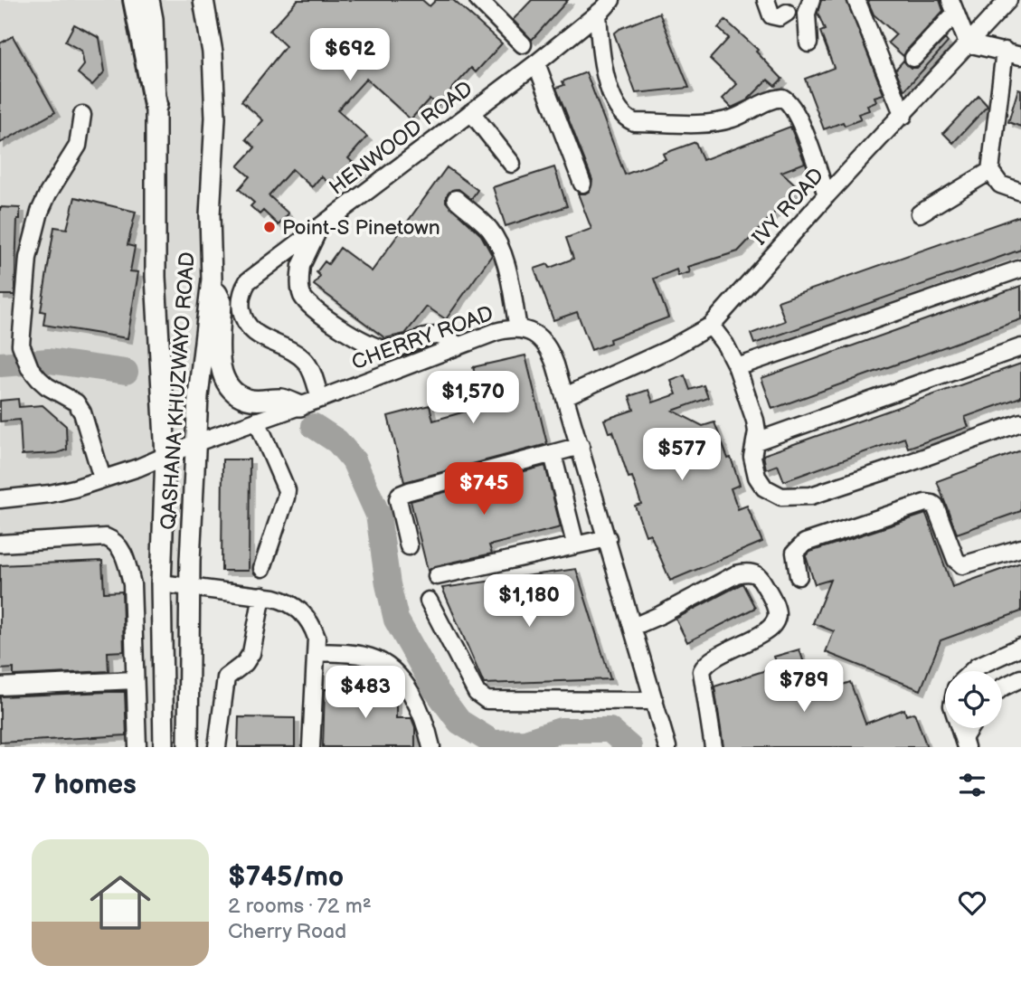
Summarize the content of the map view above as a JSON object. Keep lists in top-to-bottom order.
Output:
{
  "streets": {
    "main road": ["QASHANA KHUZWAYO ROAD"],
    "street": ["HENWOOD ROAD", "IVY ROAD", "CHERRY ROAD"]
  },
  "crossings": [
    ["HENWOOD ROAD", "CHERRY ROAD"],
    ["IVY ROAD", "CHERRY ROAD"],
    ["CHERRY ROAD", "QASHANA KHUZWAYO ROAD"]
  ],
  "places": ["Point-S Pinetown"],
  "page": {
    "price": [
      "$692",
      "$1,570",
      "$577",
      "$745",
      "$1,180",
      "$789",
      "$483"
    ],
    "heading": "7 homes",
    "list": [
      {
        "name": "$745/mo",
        "note": "2 rooms · 72 m² · Cherry Road"
      }
    ]
  }
}
